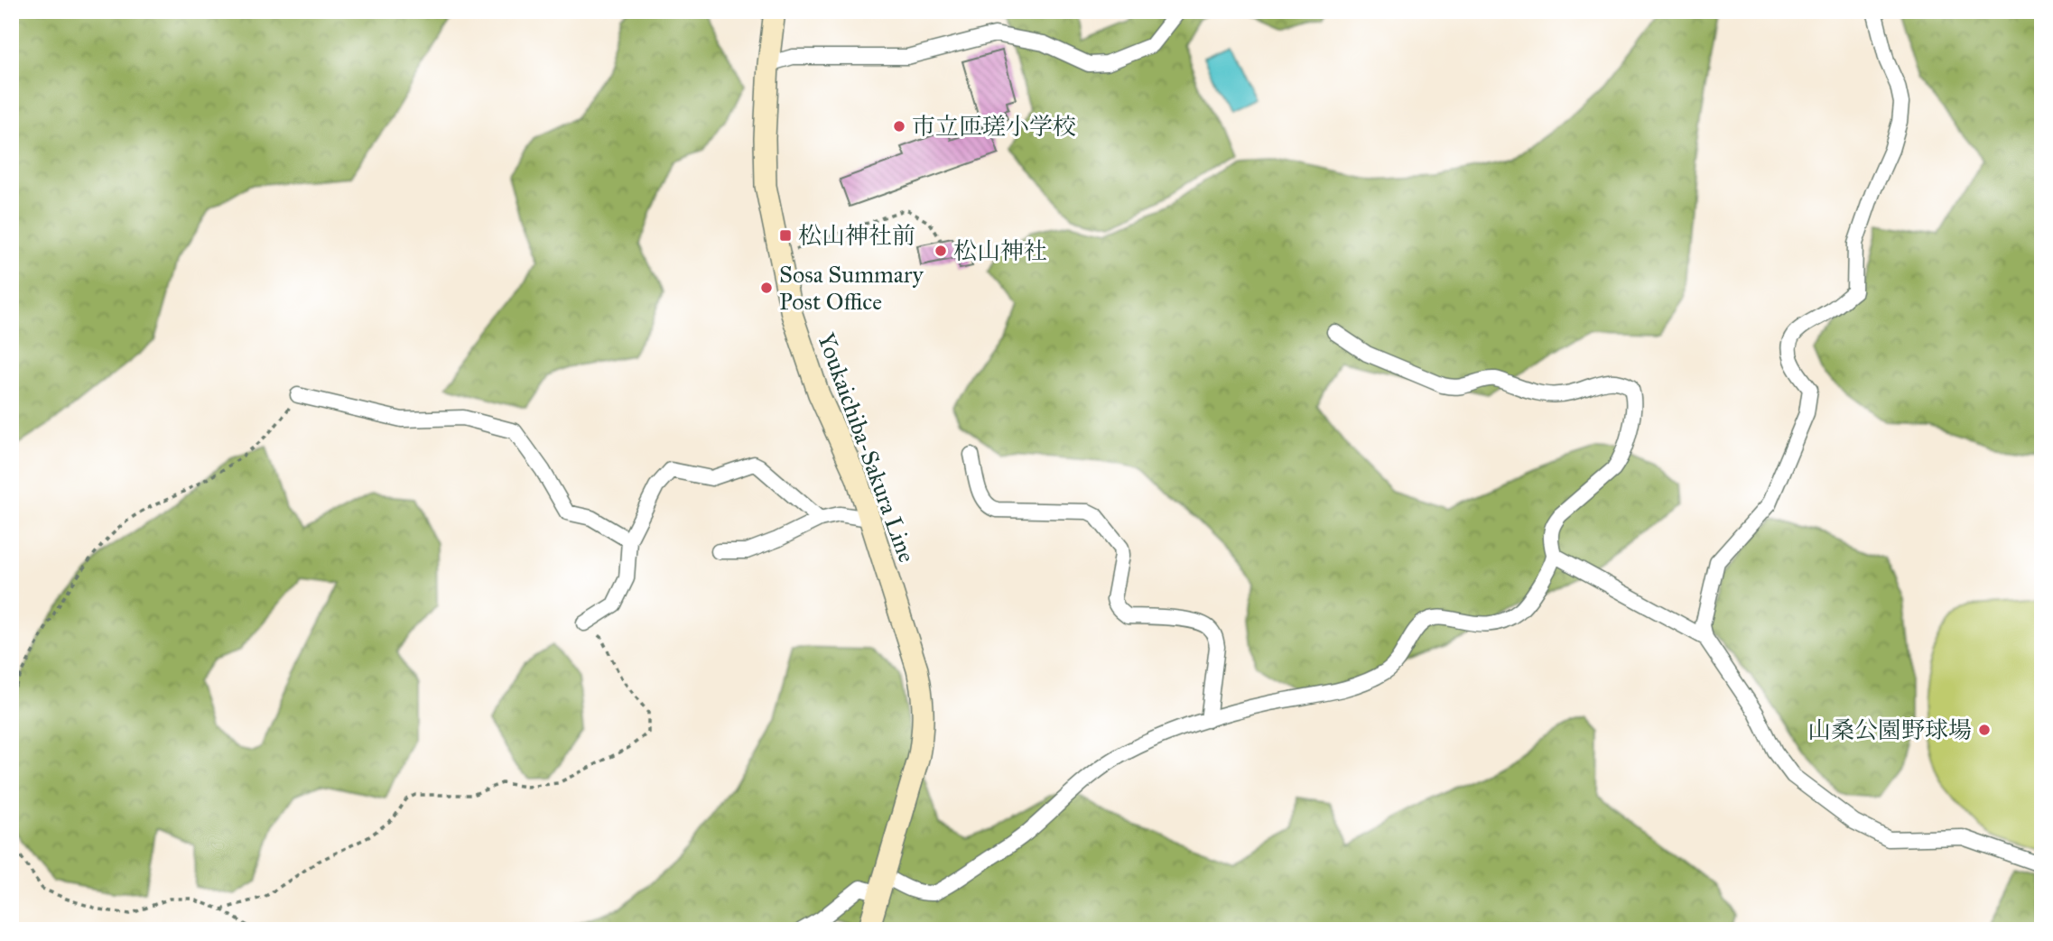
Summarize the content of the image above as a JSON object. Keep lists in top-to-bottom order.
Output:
{
  "streets": {
    "main road": ["Youkaichiba-Sakura Line"]
  },
  "places": {
    "other": [
      "市立匝瑳小学校",
      "松山神社",
      "Sosa Summary Post Office",
      "山桑公園野球場"
    ],
    "transit": ["松山神社前"]
  }
}
